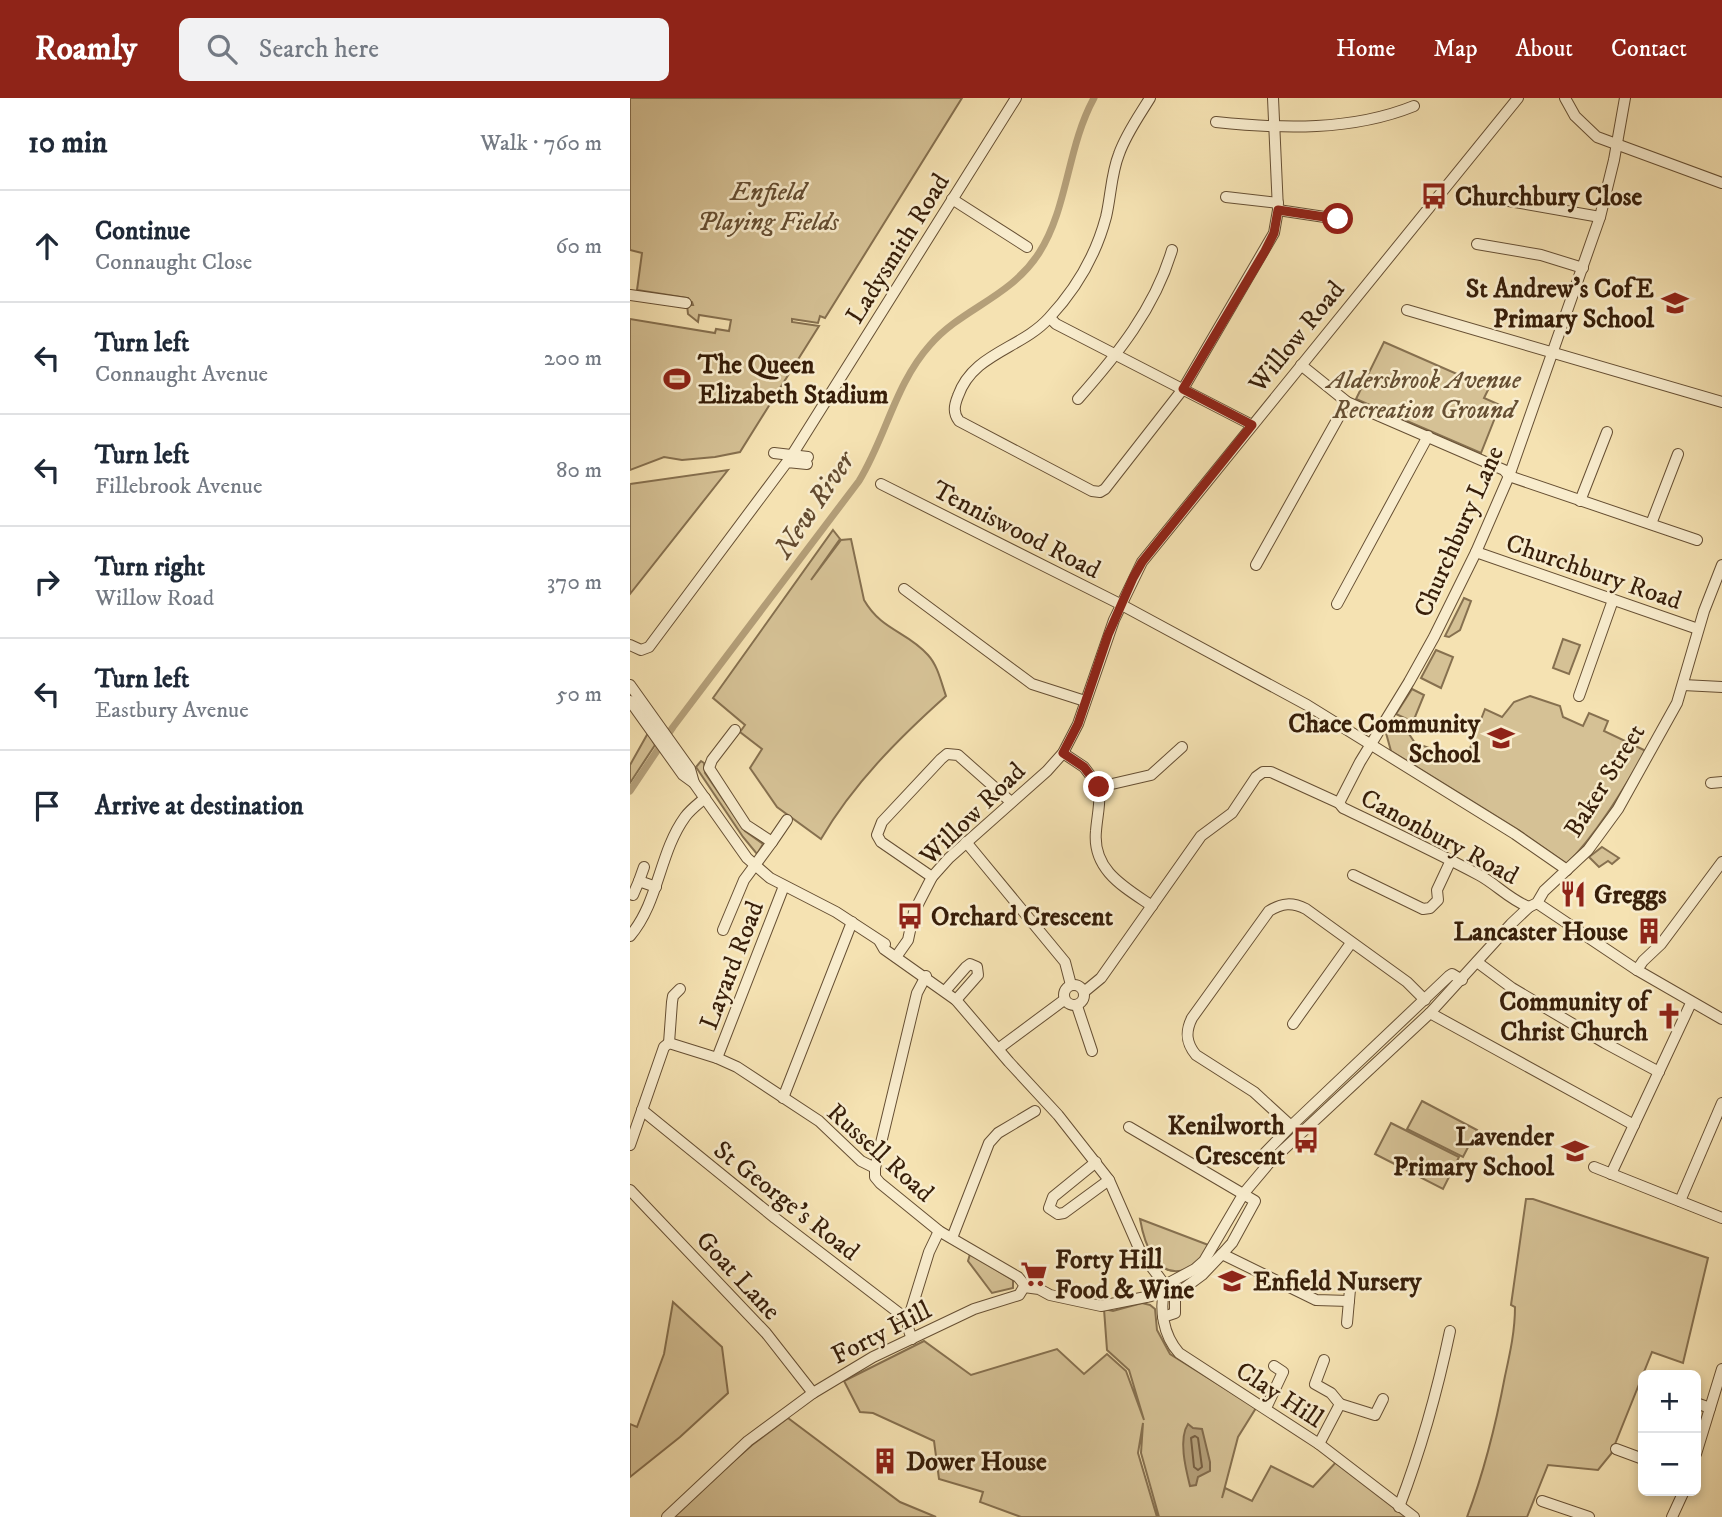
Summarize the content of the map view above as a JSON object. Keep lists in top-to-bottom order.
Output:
{
  "streets": {
    "street": [
      "Ladysmith Road",
      "Willow Road",
      "Tenniswood Road",
      "Churchbury Lane",
      "Churchbury Road",
      "Baker Street",
      "Canonbury Road",
      "Layard Road",
      "Russell Road",
      "St George's Road",
      "Goat Lane",
      "Forty Hill",
      "Clay Hill"
    ]
  },
  "crossings": [
    ["Willow Road", "Tenniswood Road"],
    ["Tenniswood Road", "Churchbury Lane"],
    ["Tenniswood Road", "Baker Street"],
    ["Churchbury Lane", "Churchbury Road"],
    ["Churchbury Lane", "Canonbury Road"],
    ["Churchbury Road", "Baker Street"],
    ["Baker Street", "Canonbury Road"],
    ["Baker Street", "Clay Hill"],
    ["Layard Road", "Russell Road"],
    ["Russell Road", "Forty Hill"],
    ["Goat Lane", "Forty Hill"]
  ],
  "water": ["New River"],
  "parks": ["Enfield Playing Fields", "Aldersbrook Avenue Recreation Ground"],
  "places": {
    "bus stop": ["Churchbury Close", "Orchard Crescent", "Kenilworth Crescent"],
    "school or university": [
      "St Andrew's CofE Primary School",
      "Chace Community School",
      "Lavender Primary School",
      "Enfield Nursery"
    ],
    "sports": ["The Queen Elizabeth Stadium"],
    "restaurant": ["Greggs"],
    "building": ["Lancaster House", "Dower House"],
    "church": ["Community of Christ Church"],
    "supermarket": ["Forty Hill Food & Wine"]
  },
  "page": {
    "header": "Roamly",
    "search": "Search here",
    "nav": [
      "Home",
      "Map",
      "About",
      "Contact"
    ],
    "heading": ["10 min", "Walk · 760 m"],
    "list": [
      ["Continue", "Connaught Close", "60 m"],
      ["Turn left", "Connaught Avenue", "200 m"],
      ["Turn left", "Fillebrook Avenue", "80 m"],
      ["Turn right", "Willow Road", "370 m"],
      ["Turn left", "Eastbury Avenue", "50 m"],
      "Arrive at destination"
    ],
    "map_buttons": ["+", "−"]
  }
}
